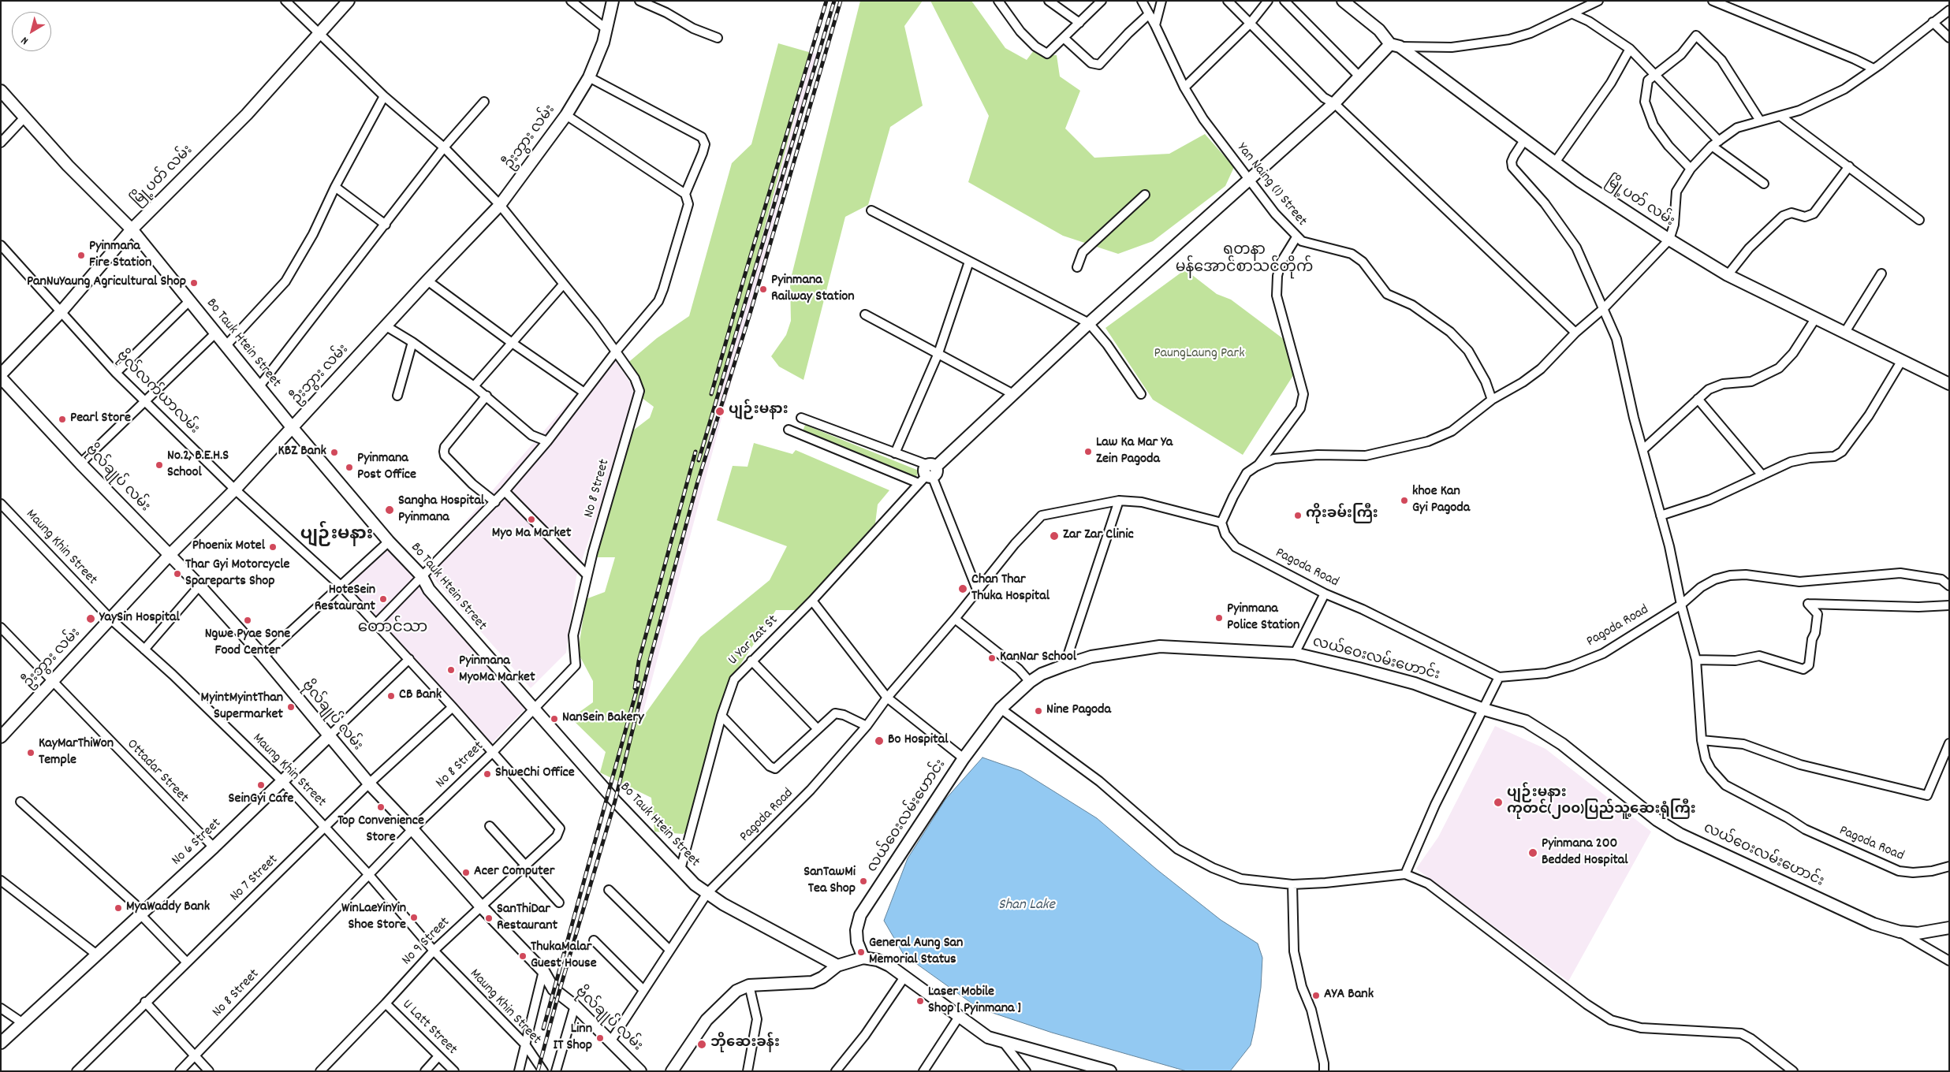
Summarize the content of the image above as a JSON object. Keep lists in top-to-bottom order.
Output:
{
  "streets": {
    "street": [
      "ဦးဘွား လမ်း",
      "မြို့ပတ် လမ်း",
      "Yan Naing (1) Street",
      "Bo Tauk Htein Street",
      "ဗိုလ်လက်ယာလမ်း",
      "ဗိုလ်ချုပ် လမ်း",
      "No 8 Street",
      "Maung Khin Street",
      "Pagoda Road",
      "U Yar Zat St",
      "လယ်ဝေးလမ်းဟောင်း",
      "Ottadar Street",
      "No 6 Street",
      "No 7 Street",
      "No 9 Street",
      "U Latt Street"
    ]
  },
  "crossings": [
    ["ဦးဘွား လမ်း", "Bo Tauk Htein Street"],
    ["ဦးဘွား လမ်း", "ဗိုလ်လက်ယာလမ်း"],
    ["ဦးဘွား လမ်း", "ဗိုလ်ချုပ် လမ်း"],
    ["ဦးဘွား လမ်း", "No 8 Street"],
    ["ဦးဘွား လမ်း", "Maung Khin Street"],
    ["ဦးဘွား လမ်း", "Ottadar Street"],
    ["မြို့ပတ် လမ်း", "Bo Tauk Htein Street"],
    ["မြို့ပတ် လမ်း", "ဗိုလ်လက်ယာလမ်း"],
    ["မြို့ပတ် လမ်း", "No 8 Street"],
    ["မြို့ပတ် လမ်း", "Pagoda Road"],
    ["Bo Tauk Htein Street", "No 8 Street"],
    ["Bo Tauk Htein Street", "Pagoda Road"],
    ["Bo Tauk Htein Street", "U Yar Zat St"],
    ["ဗိုလ်လက်ယာလမ်း", "No 8 Street"],
    ["ဗိုလ်လက်ယာလမ်း", "No 6 Street"],
    ["ဗိုလ်လက်ယာလမ်း", "No 7 Street"],
    ["ဗိုလ်လက်ယာလမ်း", "No 9 Street"],
    ["ဗိုလ်ချုပ် လမ်း", "No 8 Street"],
    ["ဗိုလ်ချုပ် လမ်း", "Pagoda Road"],
    ["ဗိုလ်ချုပ် လမ်း", "No 6 Street"],
    ["ဗိုလ်ချုပ် လမ်း", "No 7 Street"],
    ["ဗိုလ်ချုပ် လမ်း", "No 9 Street"],
    ["No 8 Street", "Maung Khin Street"],
    ["Maung Khin Street", "No 6 Street"],
    ["Maung Khin Street", "No 7 Street"],
    ["Maung Khin Street", "No 9 Street"],
    ["Ottadar Street", "No 6 Street"],
    ["No 9 Street", "U Latt Street"]
  ],
  "districts": ["ရတနာ မန်အောင်စာသင်တိုက်", "ပျဉ်းမနား", "တောင်သာ"],
  "water": ["Shan Lake"],
  "parks": ["PaungLaung Park"],
  "places": [
    "Pyinmana Fire Station",
    "PanNuYaung Agricultural Shop",
    "Pyinmana Railway Station",
    "ပျဉ်းမနား",
    "Pearl Store",
    "Law Ka Mar Ya Zein Pagoda",
    "KBZ Bank",
    "No.2, B.E.H.S School",
    "Pyinmana Post Office",
    "khoe Kan Gyi Pagoda",
    "Sangha Hospital Pyinmana",
    "ကိုးခမ်းကြီး",
    "Myo Ma Market",
    "Zar Zar Clinic",
    "Phoenix Motel",
    "Thar Gyi Motorcycle Spareparts Shop",
    "Chan Thar Thuka Hospital",
    "HoteSein Restaurant",
    "Pyinmana Police Station",
    "YaySin Hospital",
    "Ngwe Pyae Sone Food Center",
    "KanNar School",
    "Pyinmana MyoMa Market",
    "CB Bank",
    "MyintMyintThan Supermarket",
    "Nine Pagoda",
    "NanSein Bakery",
    "Bo Hospital",
    "KayMarThiWon Temple",
    "ShweChi Office",
    "SeinGyi Cafe",
    "ပျဉ်းမနား ကုတင်(၂၀၀)ပြည်သူ့ဆေးရုံကြီး",
    "Top Convenience Store",
    "Pyinmana 200 Bedded Hospital",
    "Acer Computer",
    "SanTawMi Tea Shop",
    "MyaWaddy Bank",
    "WinLaeYinYin Shoe Store",
    "SanThiDar Restaurant",
    "General Aung San Memorial Status",
    "ThukaMalar Guest House",
    "AYA Bank",
    "Laser Mobile Shop [ Pyinmana ]",
    "Linn IT Shop",
    "ဘိုဆေးခန်း"
  ],
  "north": "bottom left"
}
